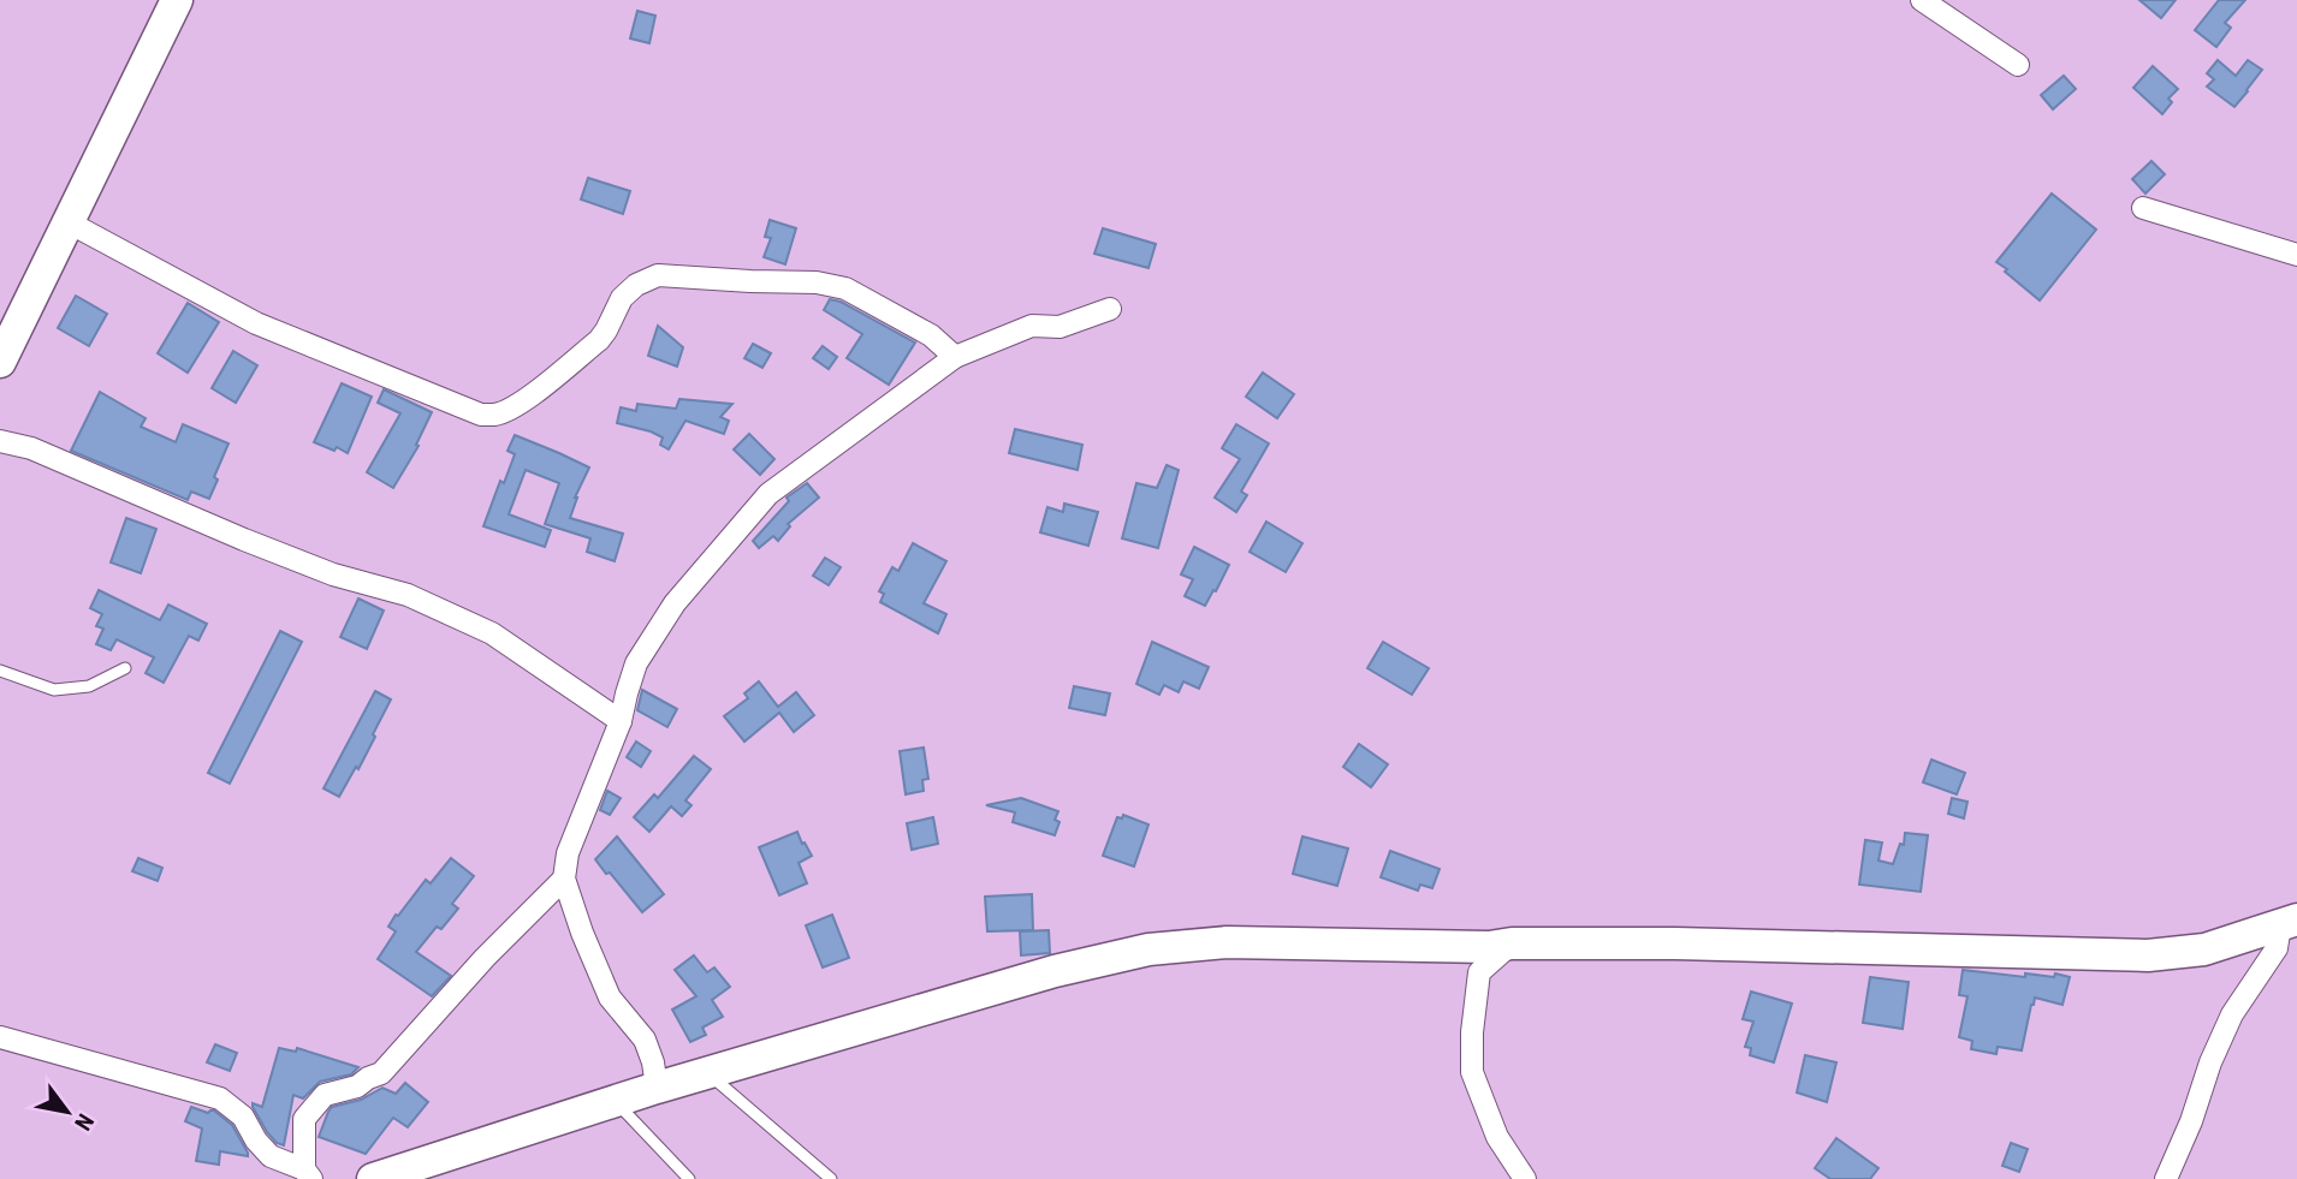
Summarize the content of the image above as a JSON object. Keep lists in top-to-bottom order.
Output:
{
  "north": "bottom right"
}
